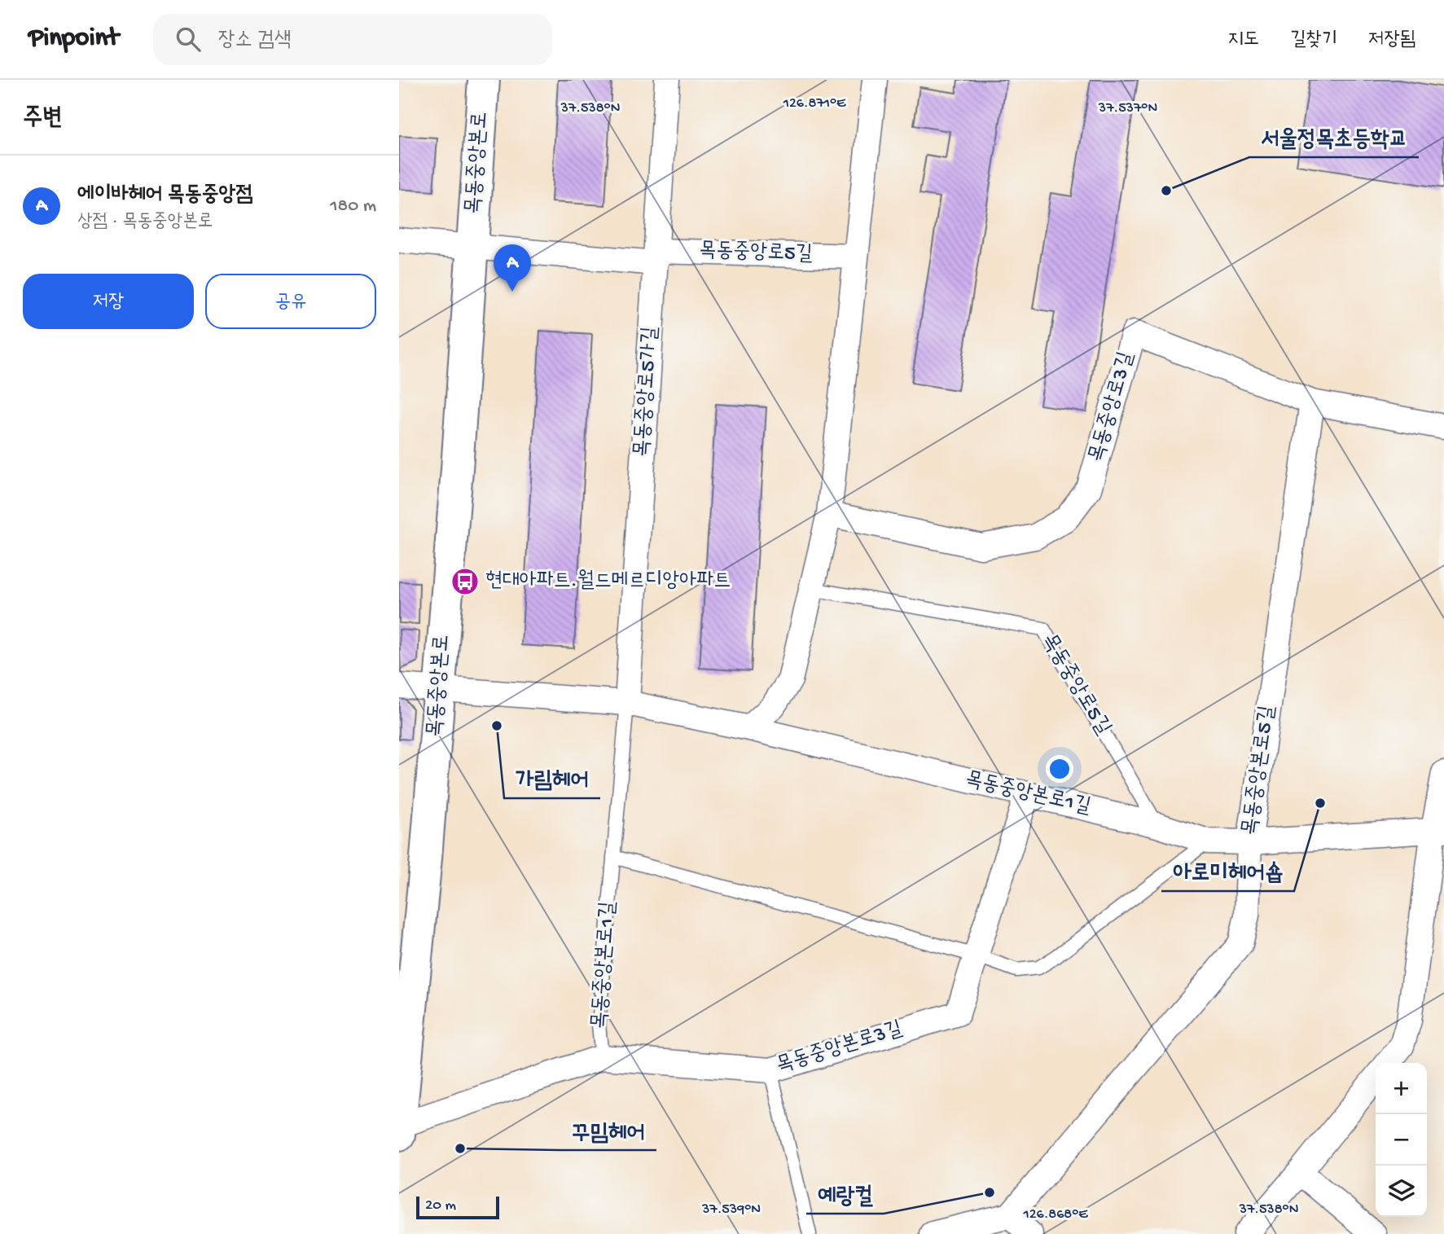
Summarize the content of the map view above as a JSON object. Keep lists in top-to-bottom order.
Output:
{
  "streets": {
    "street": [
      "목동중앙본로",
      "목동중앙로5길",
      "목동중앙로5가길",
      "목동중앙로3길",
      "목동중앙본로5길",
      "목동중앙본로1길",
      "목동중앙본로3길"
    ]
  },
  "crossings": [
    ["목동중앙본로", "목동중앙로5길"],
    ["목동중앙본로", "목동중앙로5가길"],
    ["목동중앙본로", "목동중앙본로1길"],
    ["목동중앙본로", "목동중앙본로3길"],
    ["목동중앙로5길", "목동중앙로5가길"],
    ["목동중앙로5길", "목동중앙본로1길"],
    ["목동중앙로5가길", "목동중앙본로1길"],
    ["목동중앙로3길", "목동중앙본로5길"],
    ["목동중앙본로5길", "목동중앙본로1길"],
    ["목동중앙본로1길", "목동중앙본로3길"]
  ],
  "places": {
    "other": [
      "서울정목초등학교",
      "가림헤어",
      "아로미헤어숍",
      "꾸밈헤어",
      "예랑컬"
    ],
    "bus stop": ["현대아파트.월드메르디앙아파트"]
  },
  "scale_bar": "20 m",
  "page": {
    "header": "Pinpoint",
    "search": "장소 검색",
    "nav": ["지도", "길찾기", "저장됨"],
    "heading": "주변",
    "list": [
      {
        "mark": "A",
        "name": "에이바헤어 목동중앙점",
        "note": "상점 · 목동중앙본로",
        "value": "180 m"
      }
    ],
    "pins": "A",
    "buttons": ["저장", "공유"],
    "map_buttons": ["+", "−"],
    "scale": "20 m"
  },
  "coordinates": [
    "126.871°E",
    "37.538°N",
    "37.537°N",
    "37.539°N",
    "126.868°E"
  ]
}
